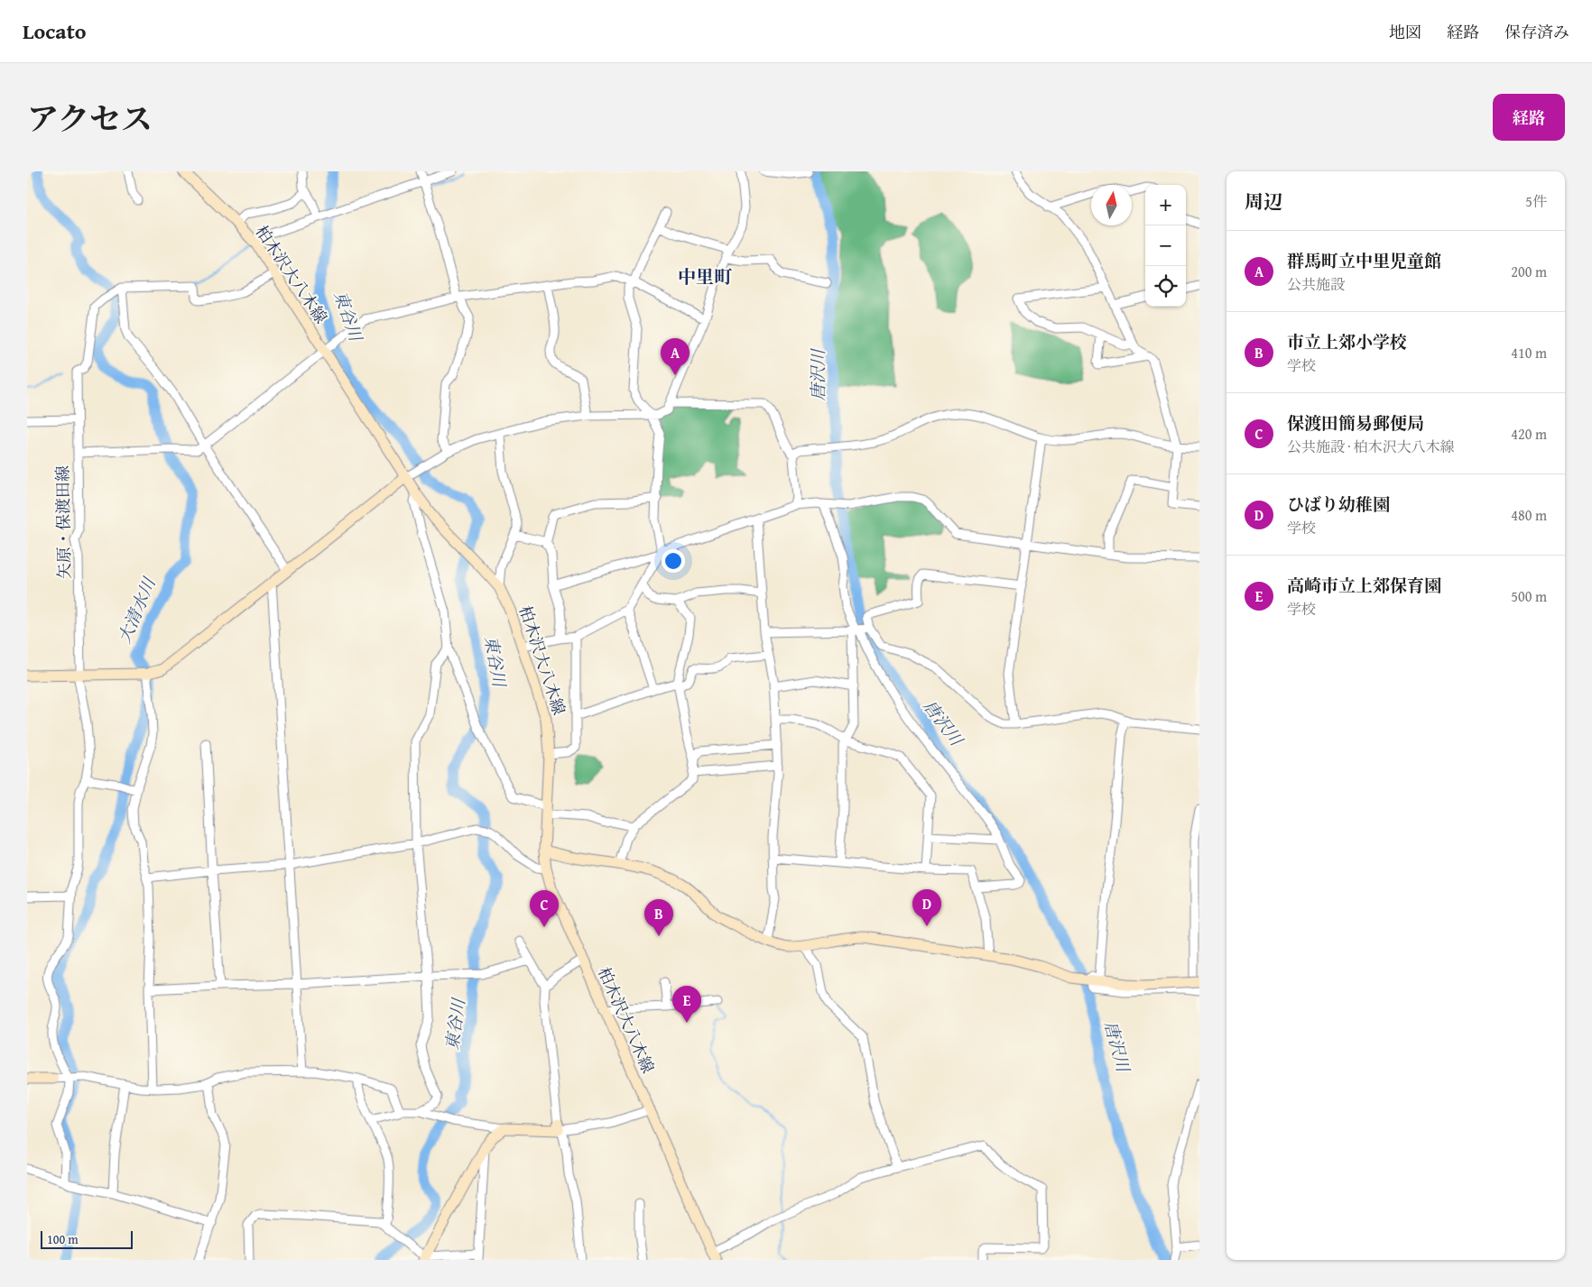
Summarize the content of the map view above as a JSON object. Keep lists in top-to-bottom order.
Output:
{
  "streets": {
    "street": ["柏木沢大八木線", "矢原・保渡田線"]
  },
  "districts": ["中里町"],
  "water": ["東谷川", "唐沢川", "大清水川"],
  "scale_bar": "100 m",
  "north": "top",
  "page": {
    "header": "Locato",
    "nav": ["地図", "経路", "保存済み"],
    "title": "アクセス",
    "buttons": "経路",
    "heading": ["周辺", "5件"],
    "map_buttons": ["+", "−"],
    "list": [
      {
        "mark": "A",
        "name": "群馬町立中里児童館",
        "note": "公共施設",
        "value": "200 m"
      },
      {
        "mark": "B",
        "name": "市立上郊小学校",
        "note": "学校",
        "value": "410 m"
      },
      {
        "mark": "C",
        "name": "保渡田簡易郵便局",
        "note": "公共施設 · 柏木沢大八木線",
        "value": "420 m"
      },
      {
        "mark": "D",
        "name": "ひばり幼稚園",
        "note": "学校",
        "value": "480 m"
      },
      {
        "mark": "E",
        "name": "高崎市立上郊保育園",
        "note": "学校",
        "value": "500 m"
      }
    ],
    "pins": [
      "A",
      "D",
      "C",
      "B",
      "E"
    ],
    "scale": "100 m"
  }
}
